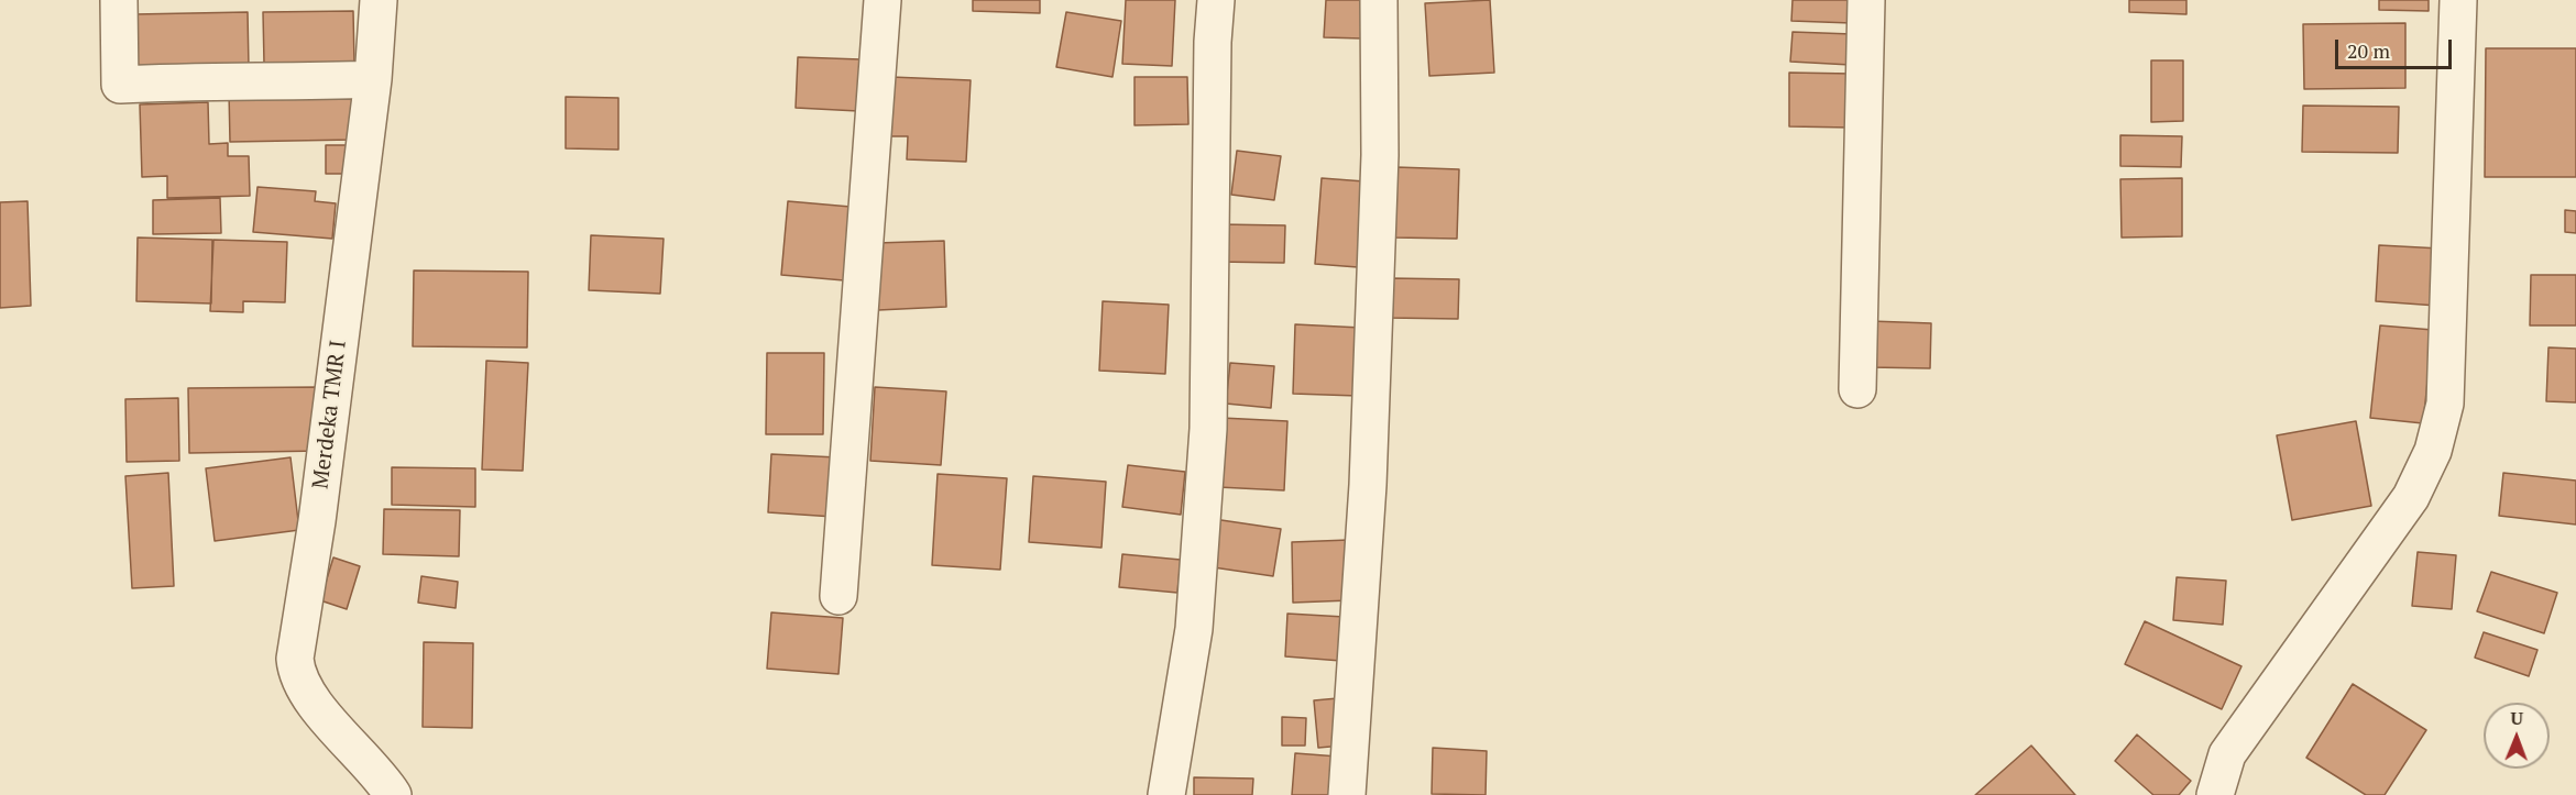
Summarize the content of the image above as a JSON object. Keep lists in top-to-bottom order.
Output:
{
  "streets": {
    "street": ["Merdeka TMR I"]
  },
  "scale_bar": "20 m",
  "north": "top"
}
